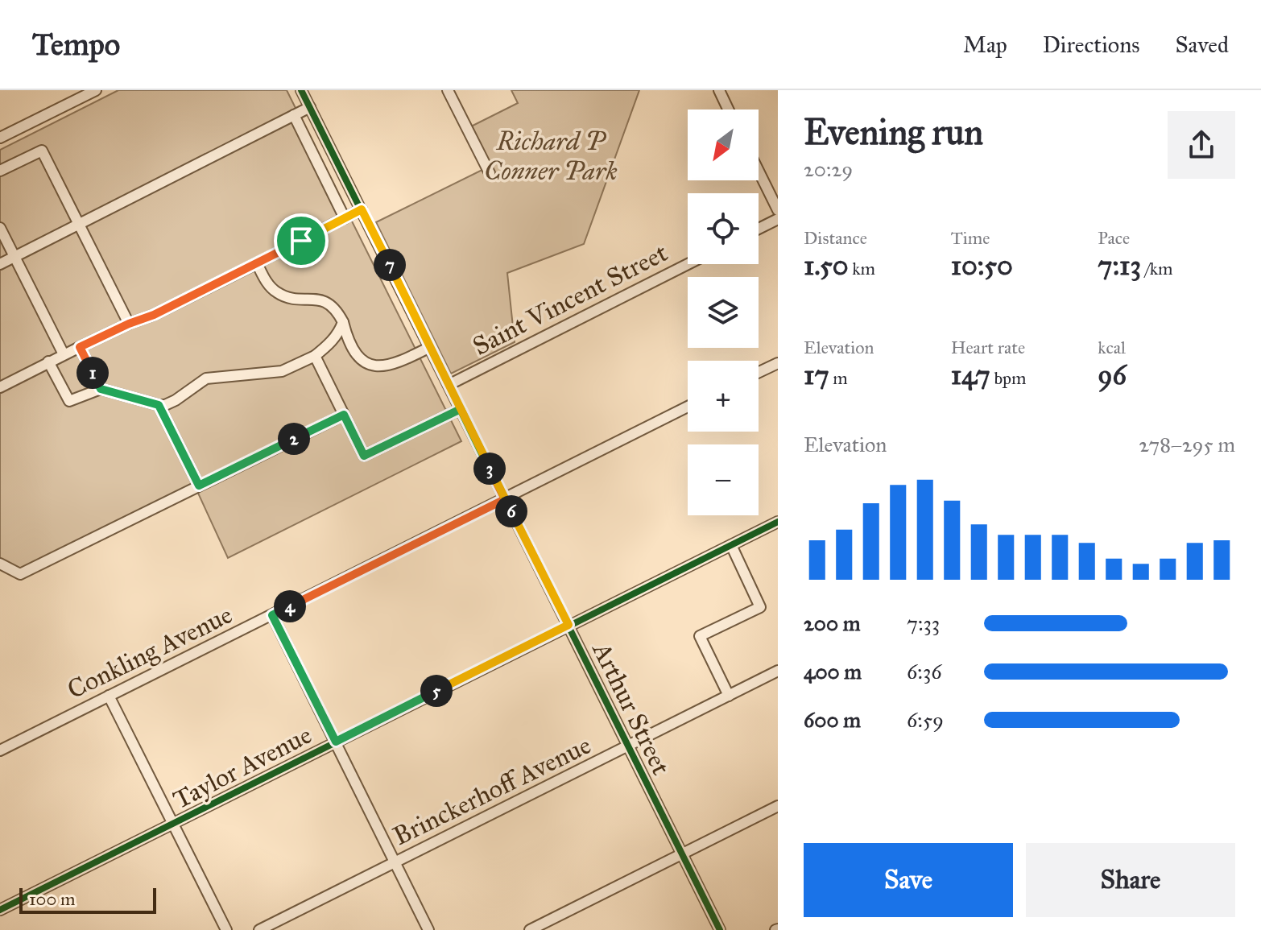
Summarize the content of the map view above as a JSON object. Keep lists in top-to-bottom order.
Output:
{
  "streets": {
    "street": [
      "Saint Vincent Street",
      "Conkling Avenue",
      "Arthur Street",
      "Taylor Avenue",
      "Brinckerhoff Avenue"
    ]
  },
  "crossings": [
    ["Saint Vincent Street", "Arthur Street"],
    ["Conkling Avenue", "Arthur Street"],
    ["Arthur Street", "Taylor Avenue"],
    ["Arthur Street", "Brinckerhoff Avenue"]
  ],
  "parks": ["Richard P Conner Park"],
  "scale_bar": "100 m",
  "north": "bottom left",
  "page": {
    "header": "Tempo",
    "nav": ["Map", "Directions", "Saved"],
    "heading": ["Evening run", "20:29"],
    "map_buttons": ["+", "−"],
    "stats": [
      ["Distance", "1.50 km"],
      ["Time", "10:50"],
      ["Pace", "7:13 /km"],
      ["Elevation", "17 m"],
      ["Heart rate", "147 bpm"],
      ["kcal", "96"]
    ],
    "pins": [
      "7",
      "1",
      "2",
      "3",
      "6",
      "4",
      "5"
    ],
    "chart": ["Elevation", "278–295 m"],
    "list": [
      {
        "name": "200 m",
        "note": "7:33"
      },
      {
        "name": "400 m",
        "note": "6:36"
      },
      {
        "name": "600 m",
        "note": "6:59"
      }
    ],
    "buttons": ["Save", "Share"],
    "scale": "100 m"
  }
}
